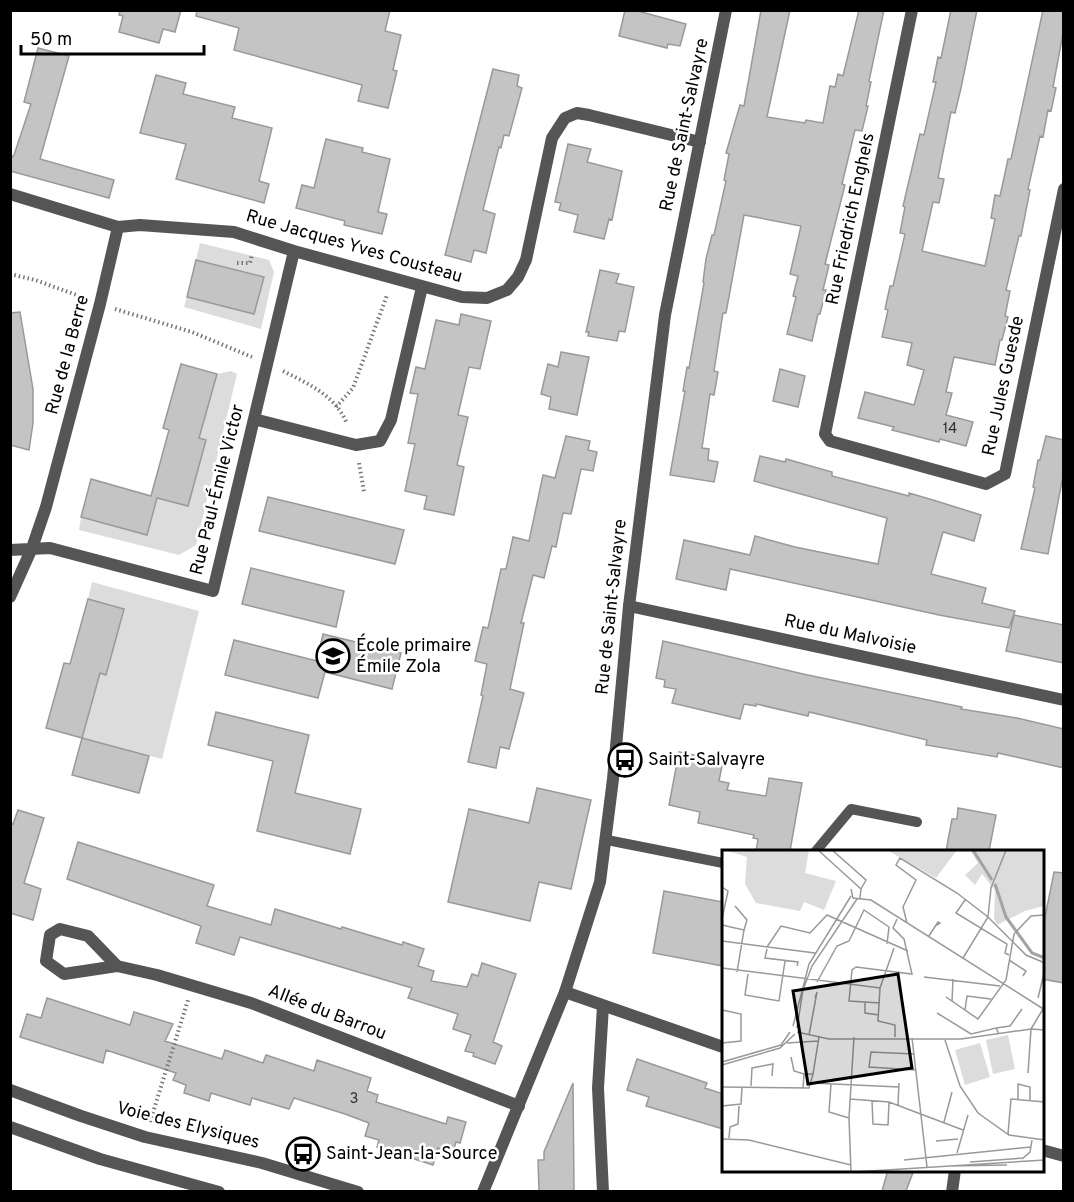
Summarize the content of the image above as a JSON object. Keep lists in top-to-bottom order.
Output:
{
  "streets": {
    "street": [
      "Rue de Saint-Salvayre",
      "Rue Friedrich Enghels",
      "Rue Jacques Yves Cousteau",
      "Rue de la Berre",
      "Rue Jules Guesde",
      "Rue Paul-Émile Victor",
      "Rue du Malvoisie",
      "Allée du Barrou",
      "Voie des Elysiques"
    ]
  },
  "crossings": [
    ["Rue de Saint-Salvayre", "Rue Jacques Yves Cousteau"],
    ["Rue de Saint-Salvayre", "Rue du Malvoisie"],
    ["Rue de Saint-Salvayre", "Allée du Barrou"],
    ["Rue Friedrich Enghels", "Rue Jules Guesde"],
    ["Rue Jacques Yves Cousteau", "Rue de la Berre"],
    ["Rue Jacques Yves Cousteau", "Rue Paul-Émile Victor"],
    ["Rue de la Berre", "Rue Paul-Émile Victor"]
  ],
  "places": {
    "school or university": ["École primaire Émile Zola"],
    "bus stop": ["Saint-Salvayre", "Saint-Jean-la-Source"]
  },
  "house_numbers": ["14", "3"],
  "scale_bar": "50 m"
}
